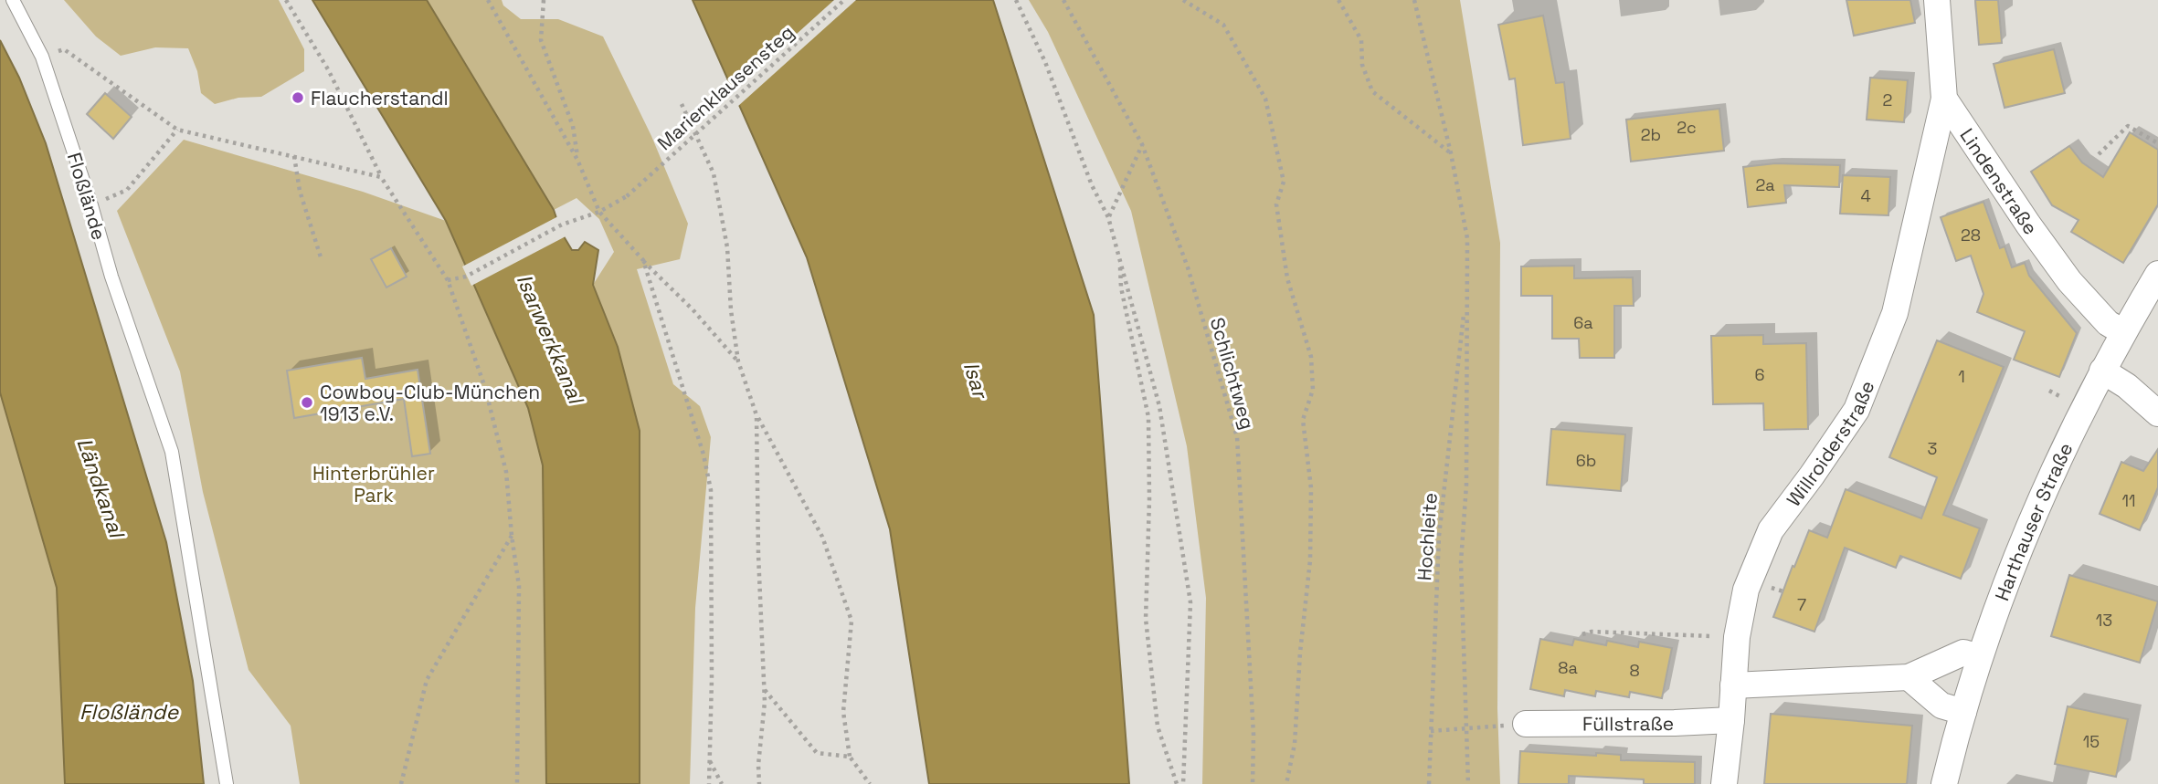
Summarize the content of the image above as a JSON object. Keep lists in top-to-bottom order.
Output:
{
  "streets": {
    "street": [
      "Lindenstraße",
      "Willroiderstraße",
      "Harthauser Straße",
      "Füllstraße"
    ],
    "lane": ["Floßlände"],
    "path": ["Marienklausensteg", "Schlichtweg", "Hochleite"]
  },
  "crossings": [
    ["Lindenstraße", "Willroiderstraße"],
    ["Lindenstraße", "Harthauser Straße"],
    ["Willroiderstraße", "Füllstraße"]
  ],
  "water": [
    "Isarwerkkanal",
    "Isar",
    "Ländkanal",
    "Floßlände"
  ],
  "parks": ["Hinterbrühler Park"],
  "places": ["Flaucherstandl", "Cowboy-Club-München 1913 e.V."],
  "house_numbers": [
    "2",
    "2c",
    "2b",
    "2a",
    "4",
    "28",
    "6a",
    "6",
    "1",
    "3",
    "6b",
    "11",
    "7",
    "13",
    "8a",
    "8",
    "15"
  ]
}
